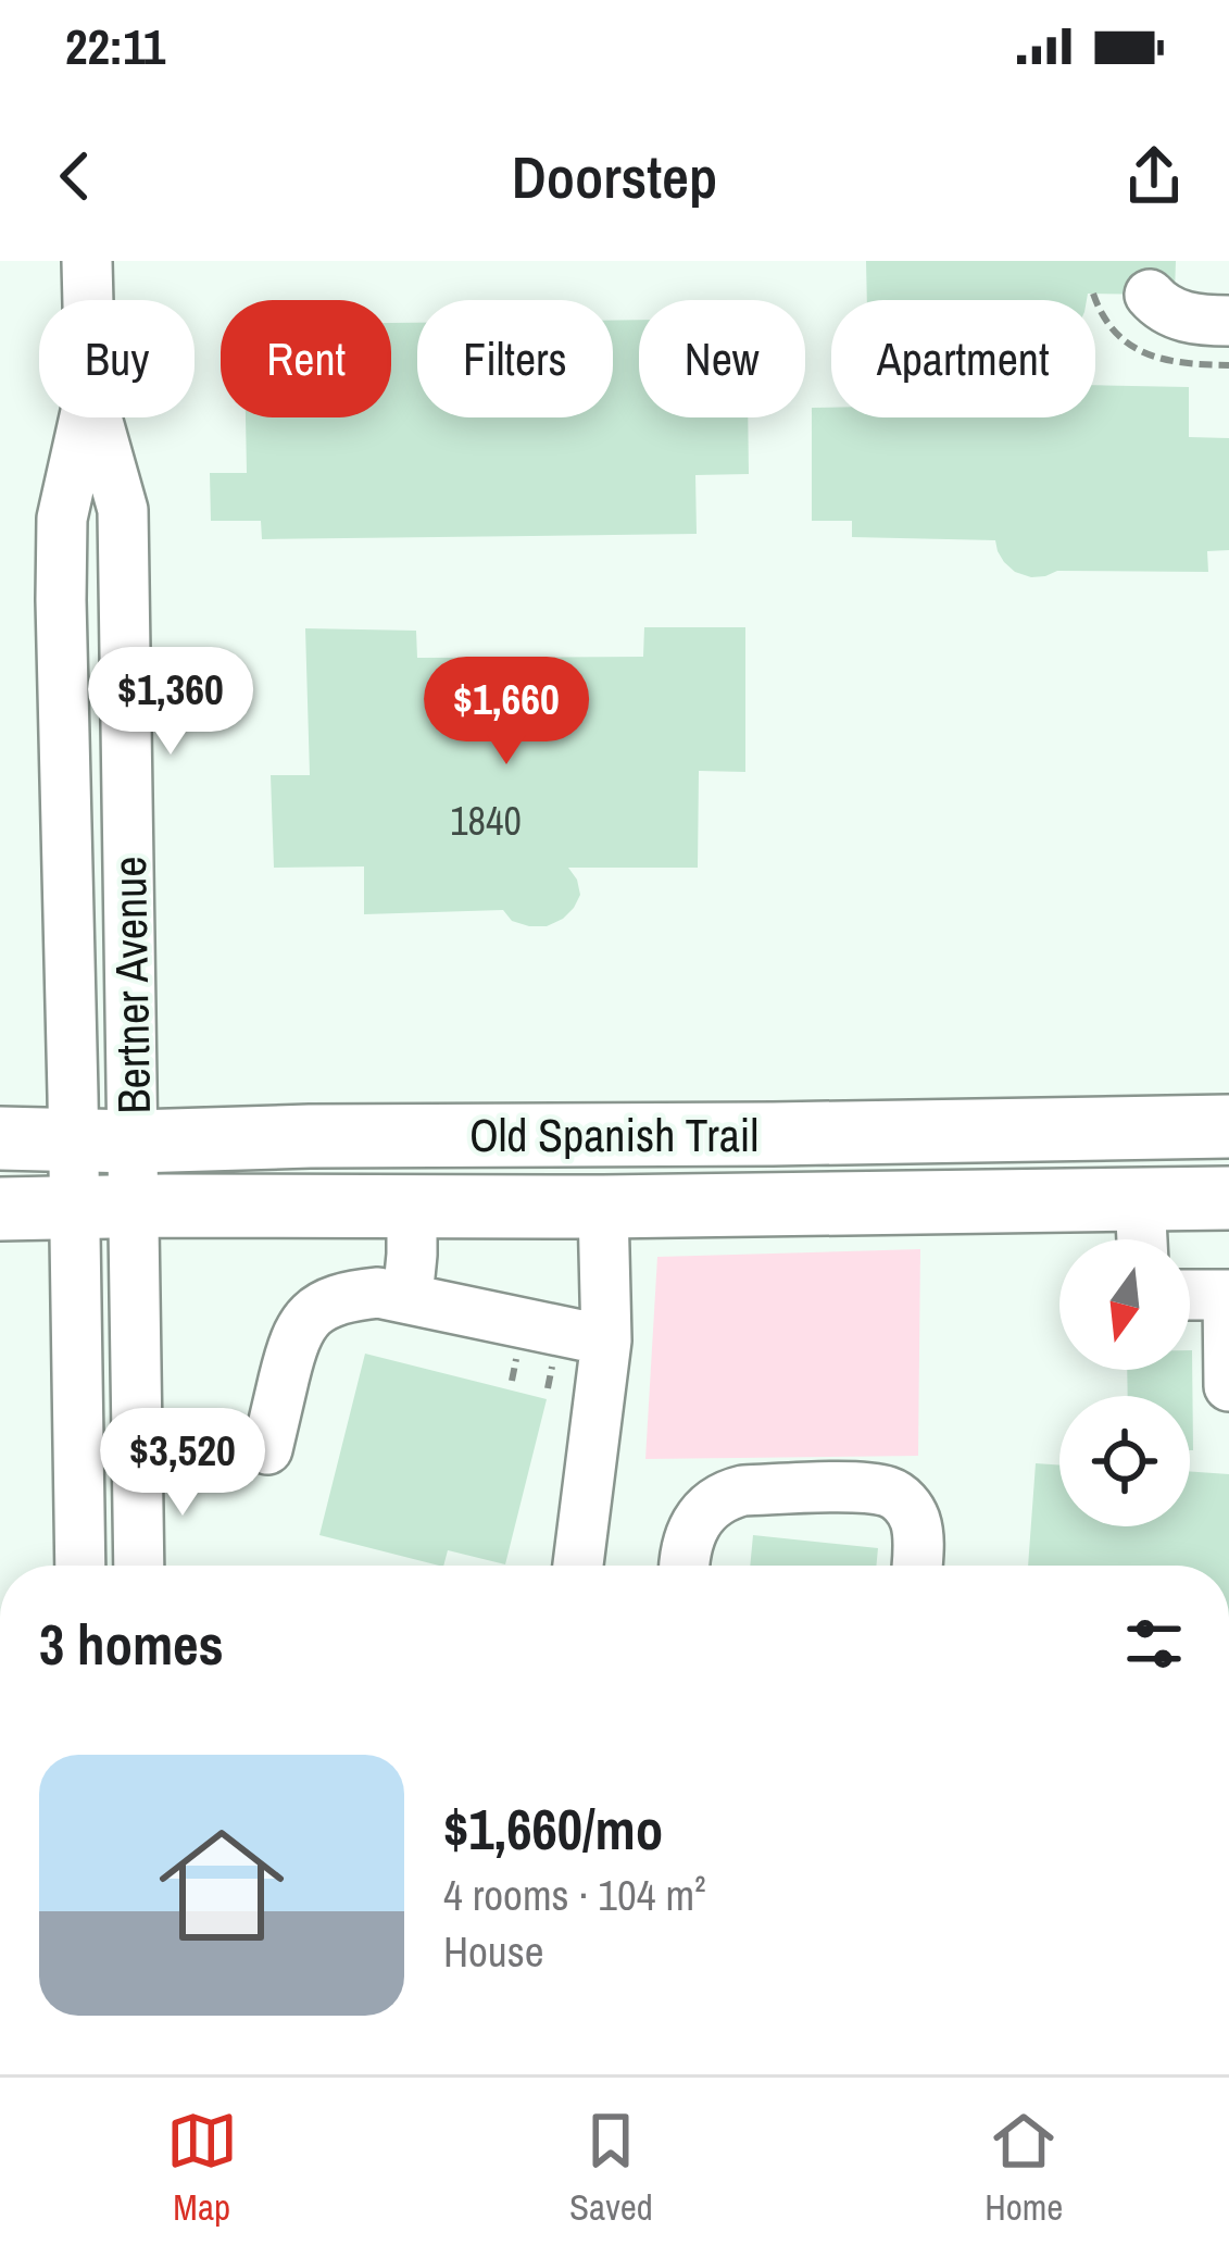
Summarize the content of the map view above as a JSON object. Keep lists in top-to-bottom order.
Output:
{
  "streets": {
    "main road": ["Old Spanish Trail"],
    "street": ["Bertner Avenue"]
  },
  "crossings": [
    ["Bertner Avenue", "Old Spanish Trail"]
  ],
  "house_numbers": ["1840"],
  "north": "bottom",
  "page": {
    "status": "22:11",
    "header": "Doorstep",
    "chip": [
      "Buy",
      "Rent",
      "Filters",
      "New",
      "Apartment"
    ],
    "price": ["$1,360", "$1,660", "$3,520"],
    "heading": "3 homes",
    "list": [
      {
        "name": "$1,660/mo",
        "note": "4 rooms · 104 m² · House"
      }
    ],
    "tabs": ["Map", "Saved", "Home"]
  }
}
